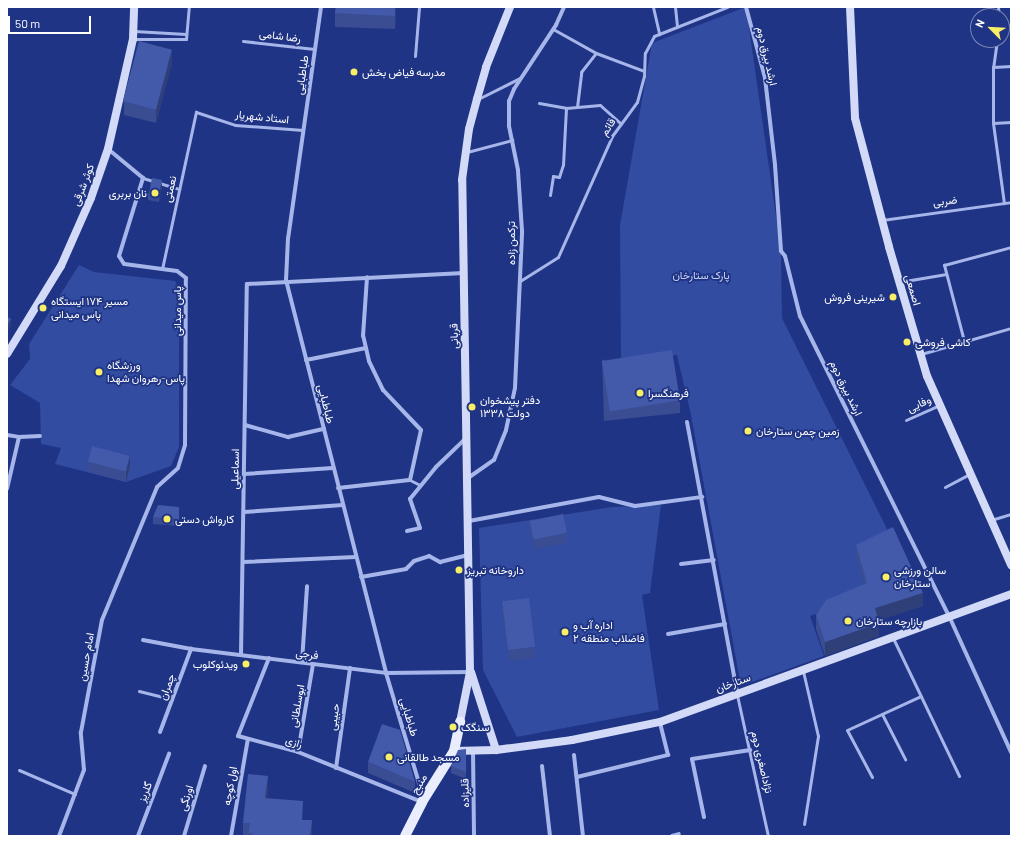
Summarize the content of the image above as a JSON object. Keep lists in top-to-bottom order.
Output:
{
  "streets": {
    "main road": [
      "کوثر شرقی",
      "اصمعی",
      "قربانی",
      "ستارخان",
      "منبح"
    ],
    "street": [
      "ارشد بیرق دوم",
      "طباطبایی",
      "ترکمن زاده",
      "پاس میدانی",
      "اسماعیلی",
      "فرجی",
      "امام حسین",
      "چمران",
      "ابوسلطانی",
      "حبیبی",
      "رازی",
      "اول کوچه",
      "گلریز",
      "قلیزاده",
      "اورنگی"
    ],
    "lane": [
      "رضا شامی",
      "استاد شهریار",
      "قائم",
      "نعمتی",
      "ضربی",
      "وفایی",
      "نژاداصغری دوم"
    ]
  },
  "crossings": [
    ["رضا شامی", "طباطبایی"],
    ["ارشد بیرق دوم", "ستارخان"],
    ["طباطبایی", "استاد شهریار"],
    ["طباطبایی", "اسماعیلی"],
    ["طباطبایی", "فرجی"],
    ["طباطبایی", "رازی"],
    ["طباطبایی", "منبح"],
    ["استاد شهریار", "نعمتی"],
    ["قائم", "ترکمن زاده"],
    ["نعمتی", "پاس میدانی"],
    ["ضربی", "اصمعی"],
    ["ترکمن زاده", "قربانی"],
    ["اصمعی", "وفایی"],
    ["پاس میدانی", "امام حسین"],
    ["قربانی", "فرجی"],
    ["اسماعیلی", "فرجی"],
    ["فرجی", "چمران"],
    ["فرجی", "ابوسلطانی"],
    ["فرجی", "حبیبی"],
    ["ستارخان", "نژاداصغری دوم"],
    ["ستارخان", "منبح"],
    ["ستارخان", "قلیزاده"],
    ["ابوسلطانی", "رازی"],
    ["حبیبی", "رازی"],
    ["رازی", "منبح"],
    ["رازی", "اول کوچه"]
  ],
  "parks": ["پارک ستارخان"],
  "places": [
    "مدرسه فیاض بخش",
    "نان بربری",
    "شیرینی فروش",
    "مسیر ۱۷۴ ایستگاه پاس میدانی",
    "کاشی فروشی",
    "ورزشگاه پاس-رهروان شهدا",
    "فرهنگسرا",
    "دفتر پیشخوان دولت ۱۳۳۸",
    "زمین چمن ستارخان",
    "کارواش دستی",
    "داروخانه تبریز",
    "سالن ورزشی ستارخان",
    "بازارچه ستارخان",
    "اداره آب و فاضلاب منطقه ۲",
    "ویدئوکلوب",
    "سنگک",
    "مسجد طالقانی"
  ],
  "scale_bar": "50 m",
  "north": "top left"
}
